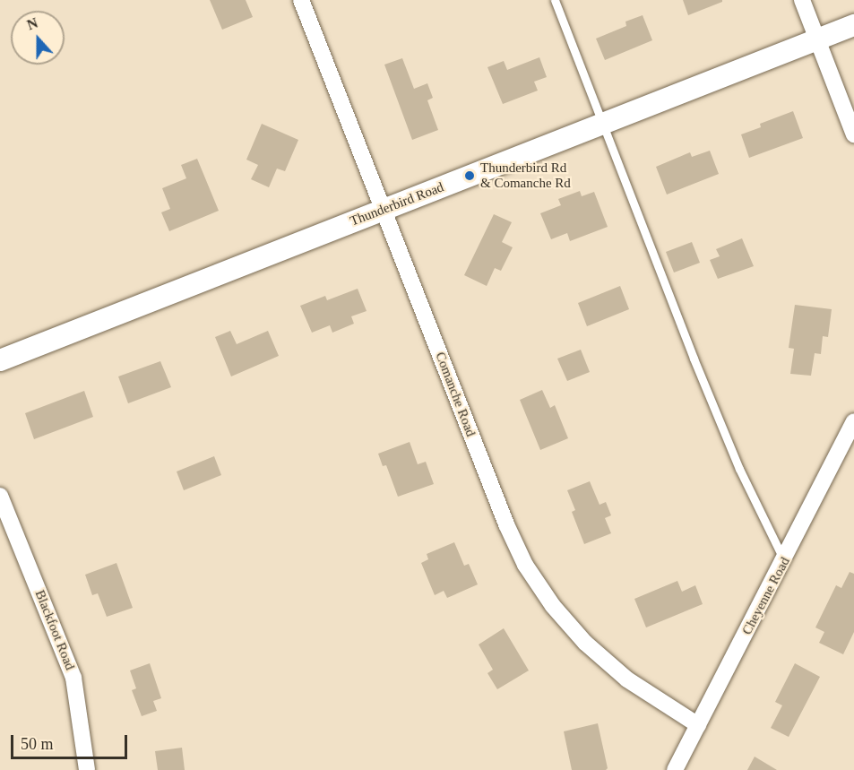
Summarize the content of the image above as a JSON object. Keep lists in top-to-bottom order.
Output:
{
  "streets": {
    "main road": ["Thunderbird Road"],
    "street": ["Comanche Road", "Cheyenne Road", "Blackfoot Road"]
  },
  "crossings": [
    ["Thunderbird Road", "Comanche Road"],
    ["Comanche Road", "Cheyenne Road"]
  ],
  "places": ["Thunderbird Rd & Comanche Rd"],
  "scale_bar": "50 m",
  "north": "top"
}
